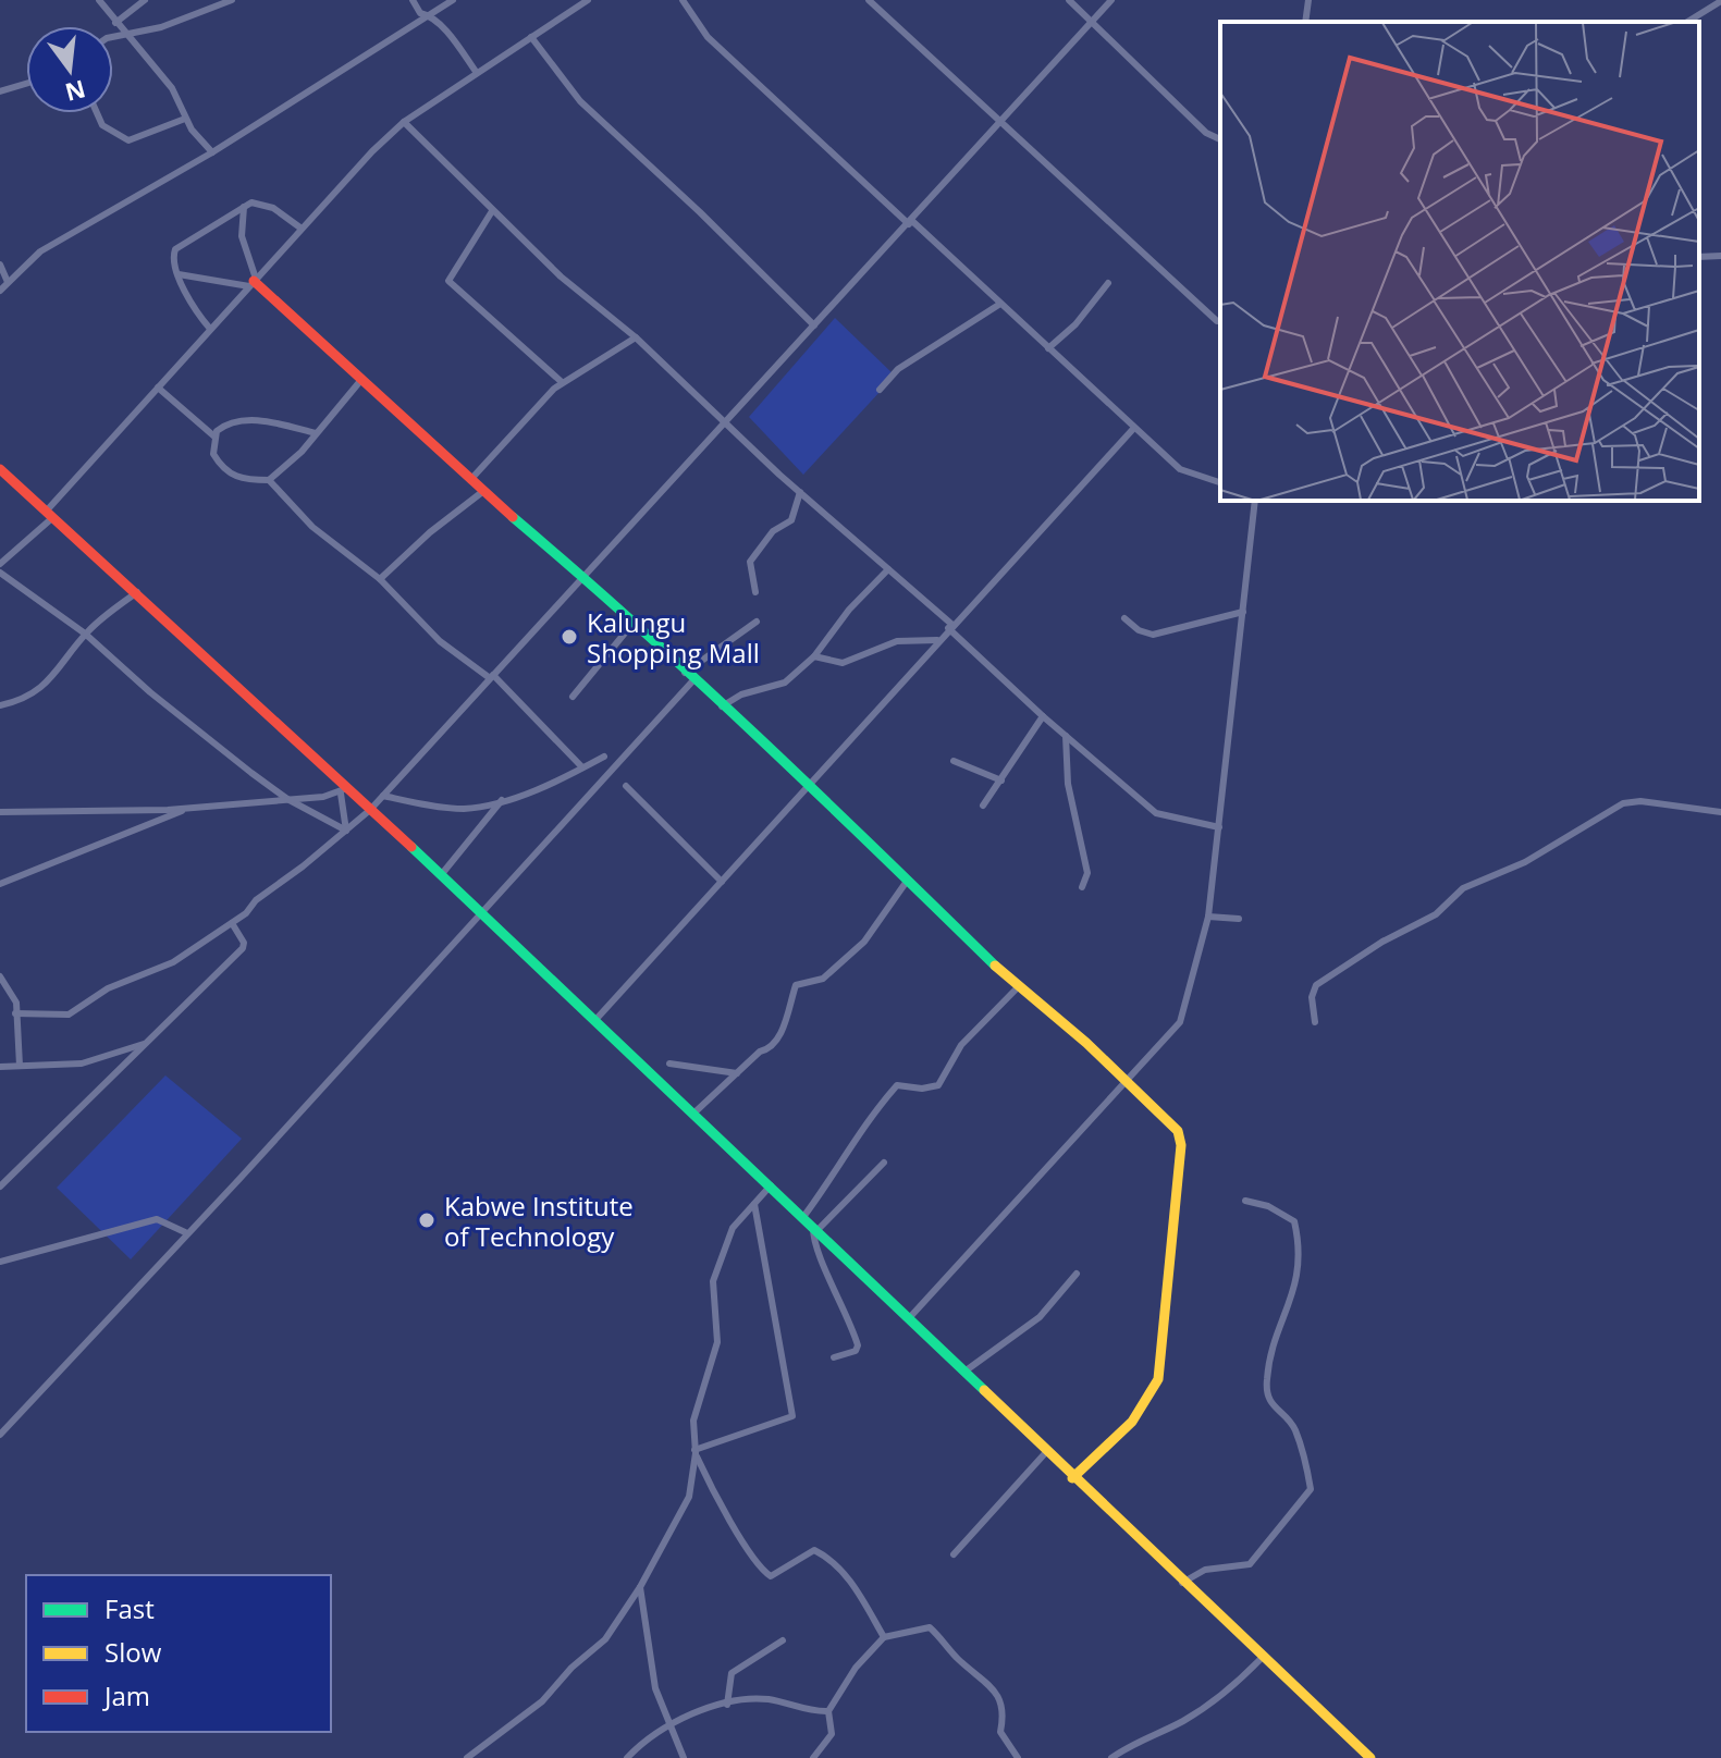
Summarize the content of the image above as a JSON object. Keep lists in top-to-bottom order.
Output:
{
  "places": ["Kalungu Shopping Mall", "Kabwe Institute of Technology"],
  "legend": ["Fast", "Slow", "Jam"],
  "north": "bottom"
}
